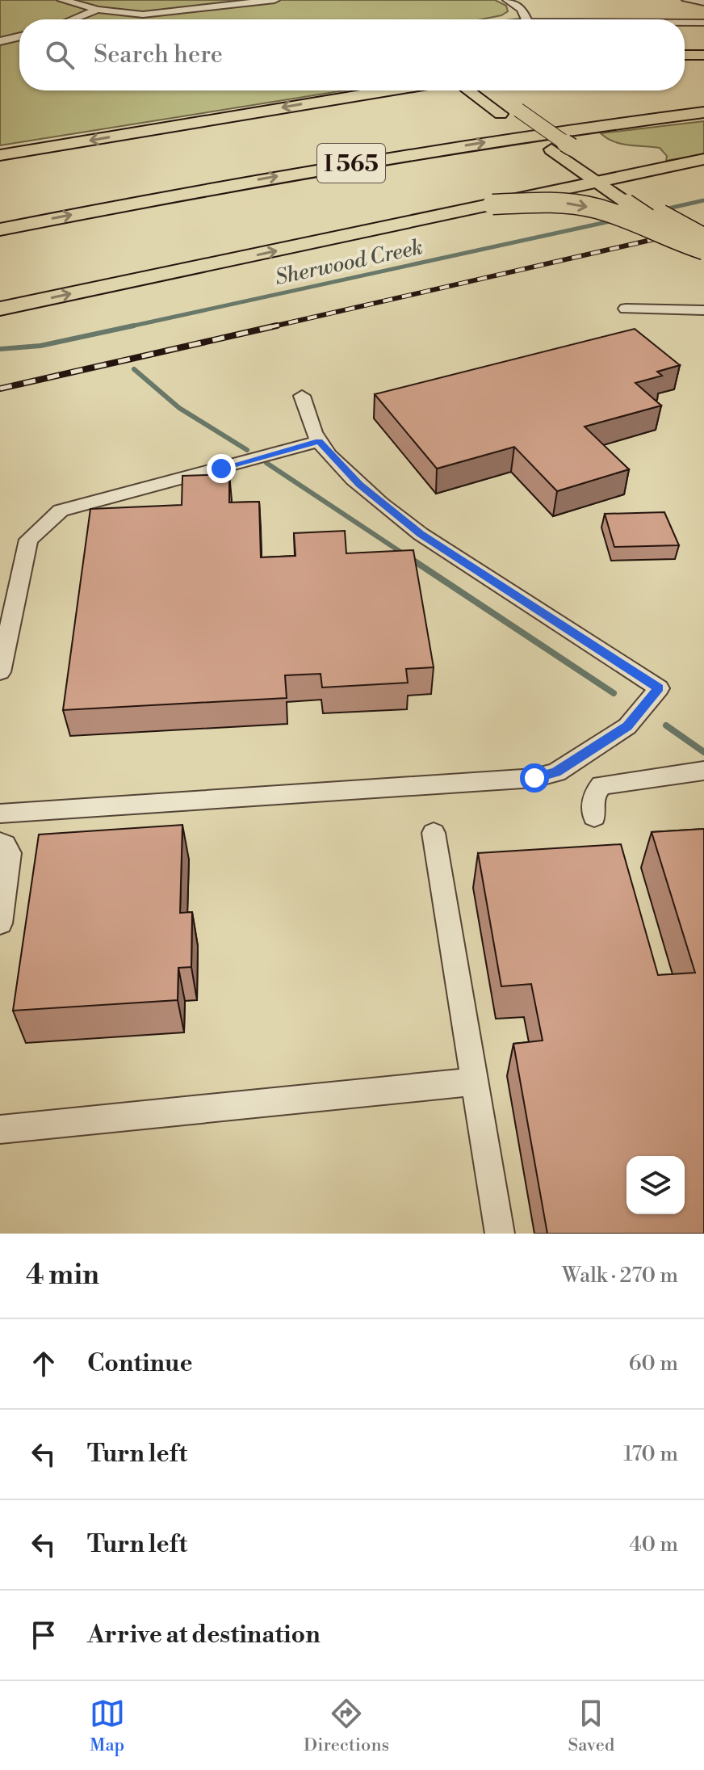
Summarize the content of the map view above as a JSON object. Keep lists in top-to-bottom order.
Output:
{
  "streets": {
    "highway": ["I 565"]
  },
  "water": ["Sherwood Creek"],
  "page": {
    "search": "Search here",
    "heading": ["4 min", "Walk · 270 m"],
    "list": [
      ["Continue", "60 m"],
      ["Turn left", "170 m"],
      ["Turn left", "40 m"],
      "Arrive at destination"
    ],
    "nav": ["Map", "Directions", "Saved"]
  }
}
